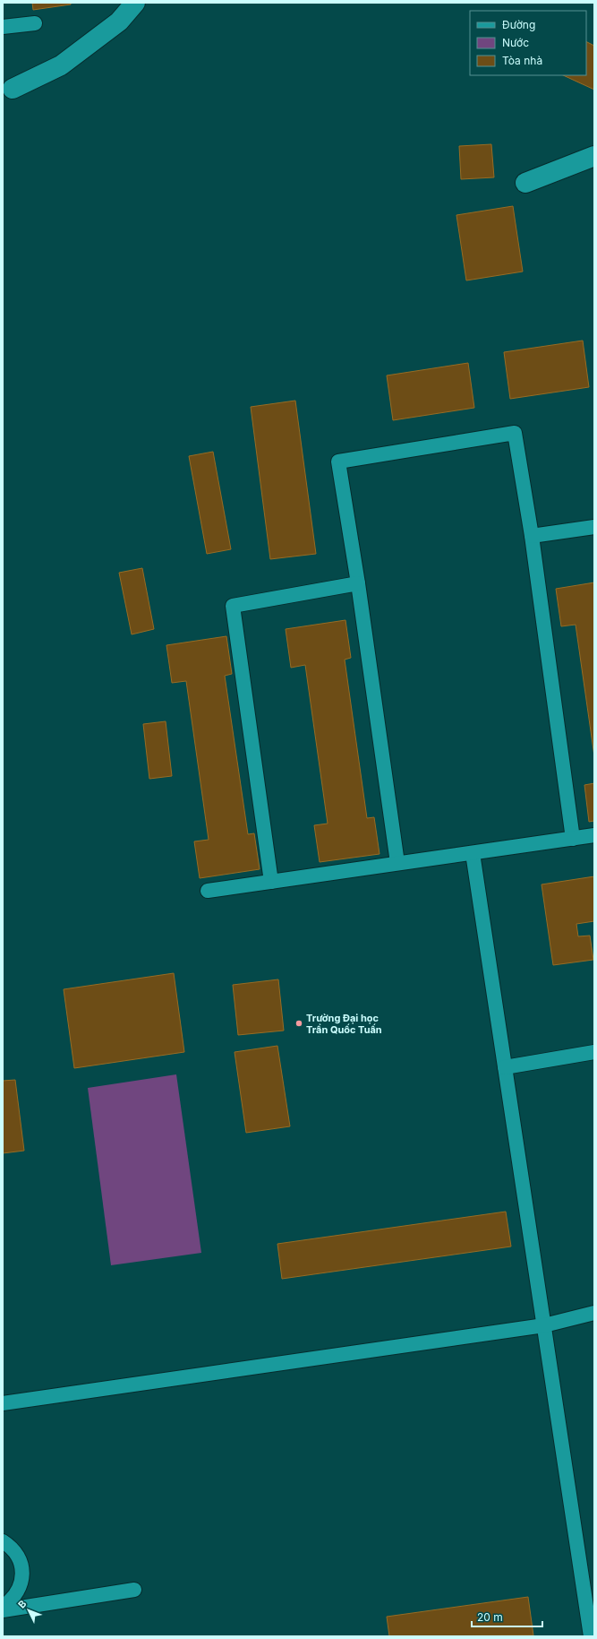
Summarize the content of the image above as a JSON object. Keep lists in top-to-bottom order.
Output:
{
  "places": ["Trường Đại học Trần Quốc Tuấn"],
  "legend": ["Đường", "Nước", "Tòa nhà"],
  "scale_bar": "20 m",
  "north": "top left"
}
